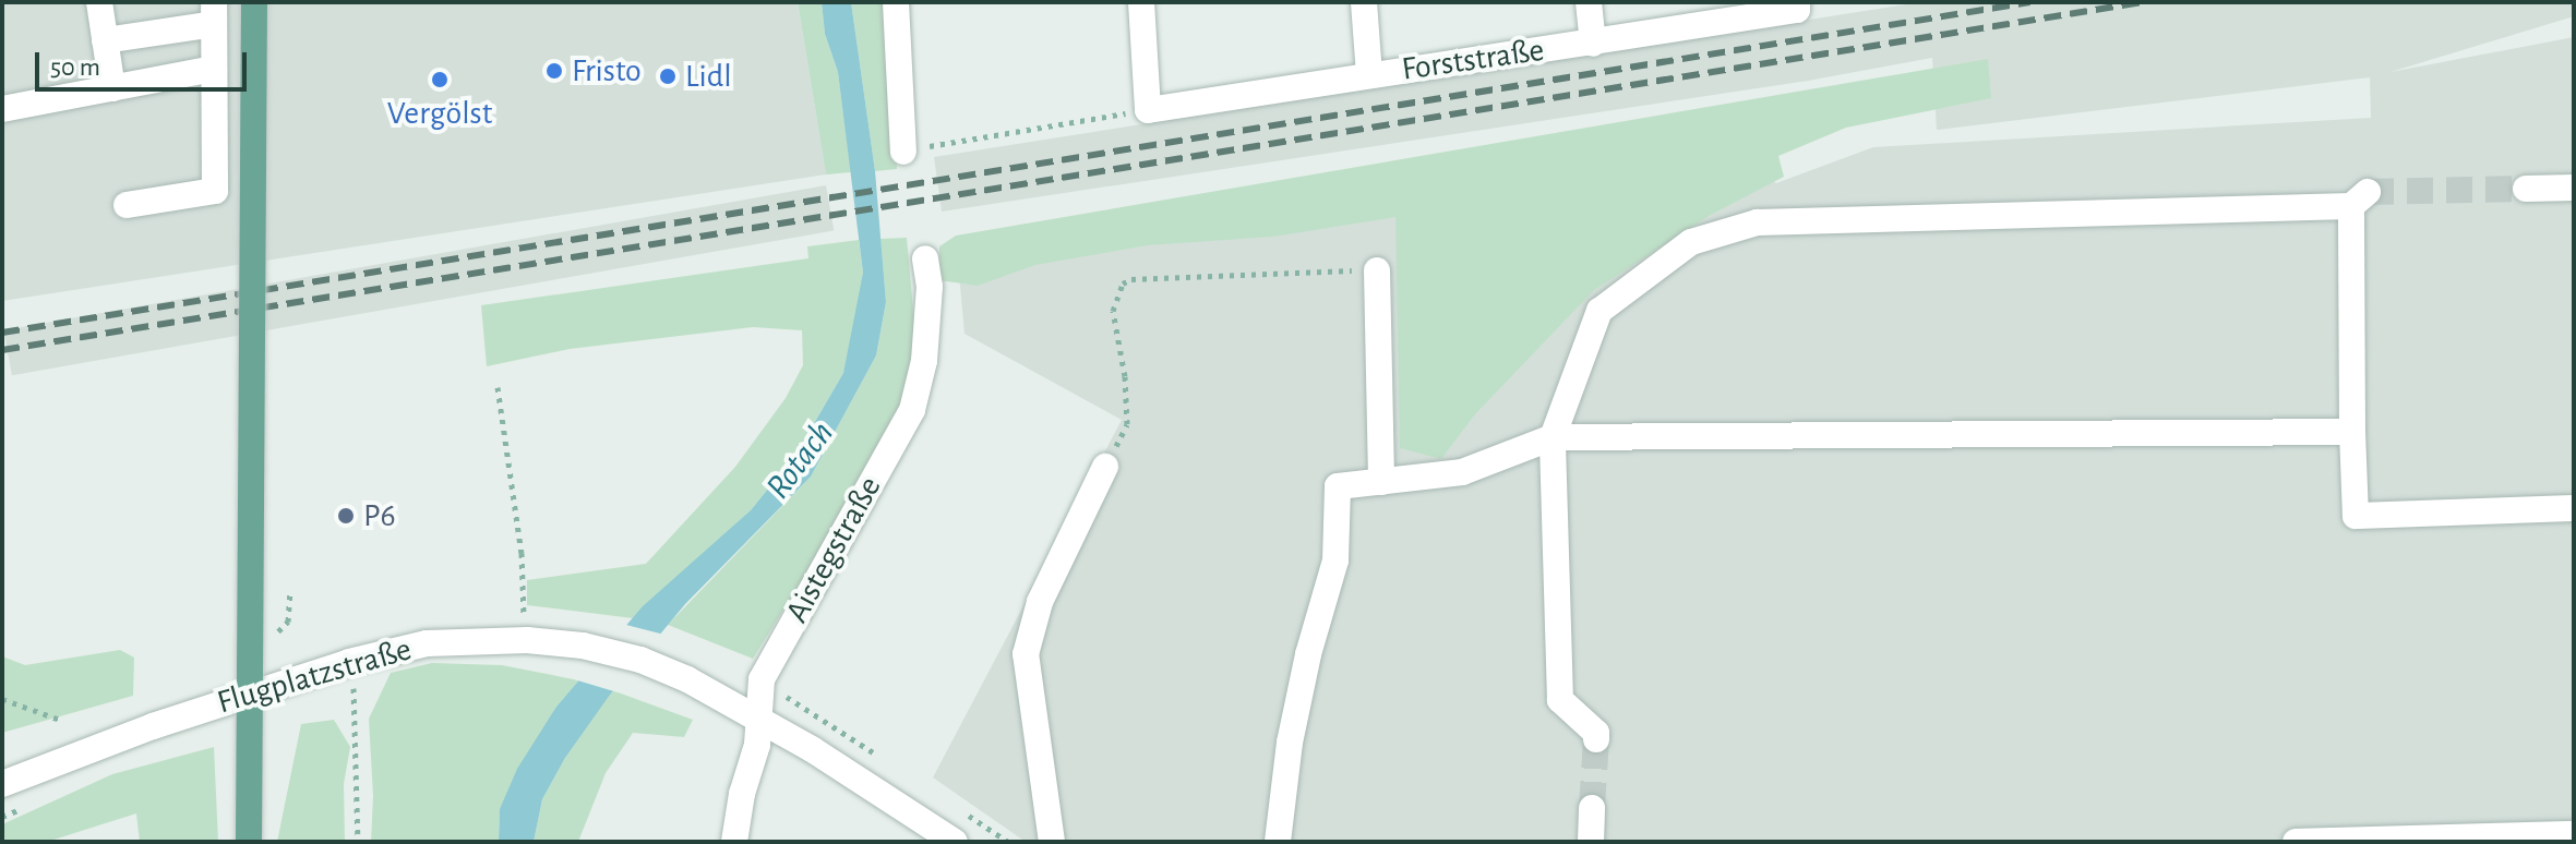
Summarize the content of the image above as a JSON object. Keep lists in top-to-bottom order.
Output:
{
  "streets": {
    "street": ["Forststraße", "Aistegstraße", "Flugplatzstraße"]
  },
  "crossings": [
    ["Aistegstraße", "Flugplatzstraße"]
  ],
  "water": ["Rotach"],
  "places": [
    "Fristo",
    "Lidl",
    "Vergölst",
    "P6"
  ],
  "scale_bar": "50 m"
}
